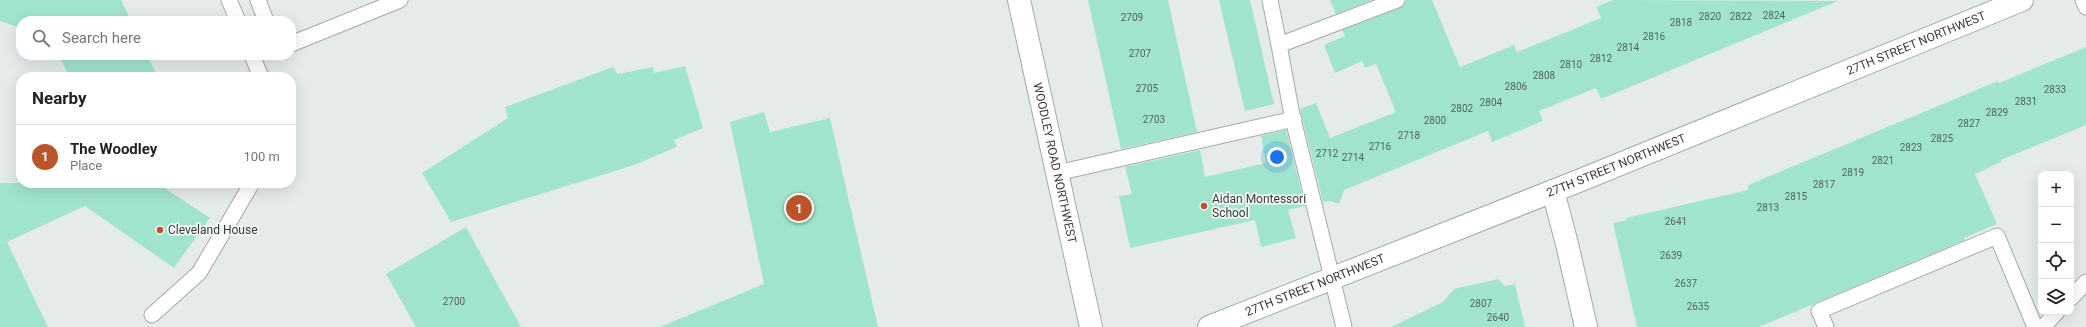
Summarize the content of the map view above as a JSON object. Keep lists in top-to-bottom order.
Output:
{
  "streets": {
    "street": ["27TH STREET NORTHWEST", "WOODLEY ROAD NORTHWEST"]
  },
  "places": ["Aidan Montessori School", "Cleveland House"],
  "house_numbers": [
    "2824",
    "2820",
    "2822",
    "2709",
    "2818",
    "2816",
    "2814",
    "2707",
    "2812",
    "2810",
    "2808",
    "2806",
    "2705",
    "2833",
    "2831",
    "2804",
    "2802",
    "2829",
    "2703",
    "2800",
    "2827",
    "2718",
    "2825",
    "2716",
    "2823",
    "2712",
    "2714",
    "2821",
    "2819",
    "2817",
    "2815",
    "2813",
    "2641",
    "2639",
    "2637",
    "2700",
    "2807",
    "2635",
    "2640"
  ],
  "page": {
    "search": "Search here",
    "heading": "Nearby",
    "list": [
      {
        "mark": "1",
        "name": "The Woodley",
        "note": "Place",
        "value": "100 m"
      }
    ],
    "map_buttons": ["+", "−"],
    "pins": "1"
  }
}
